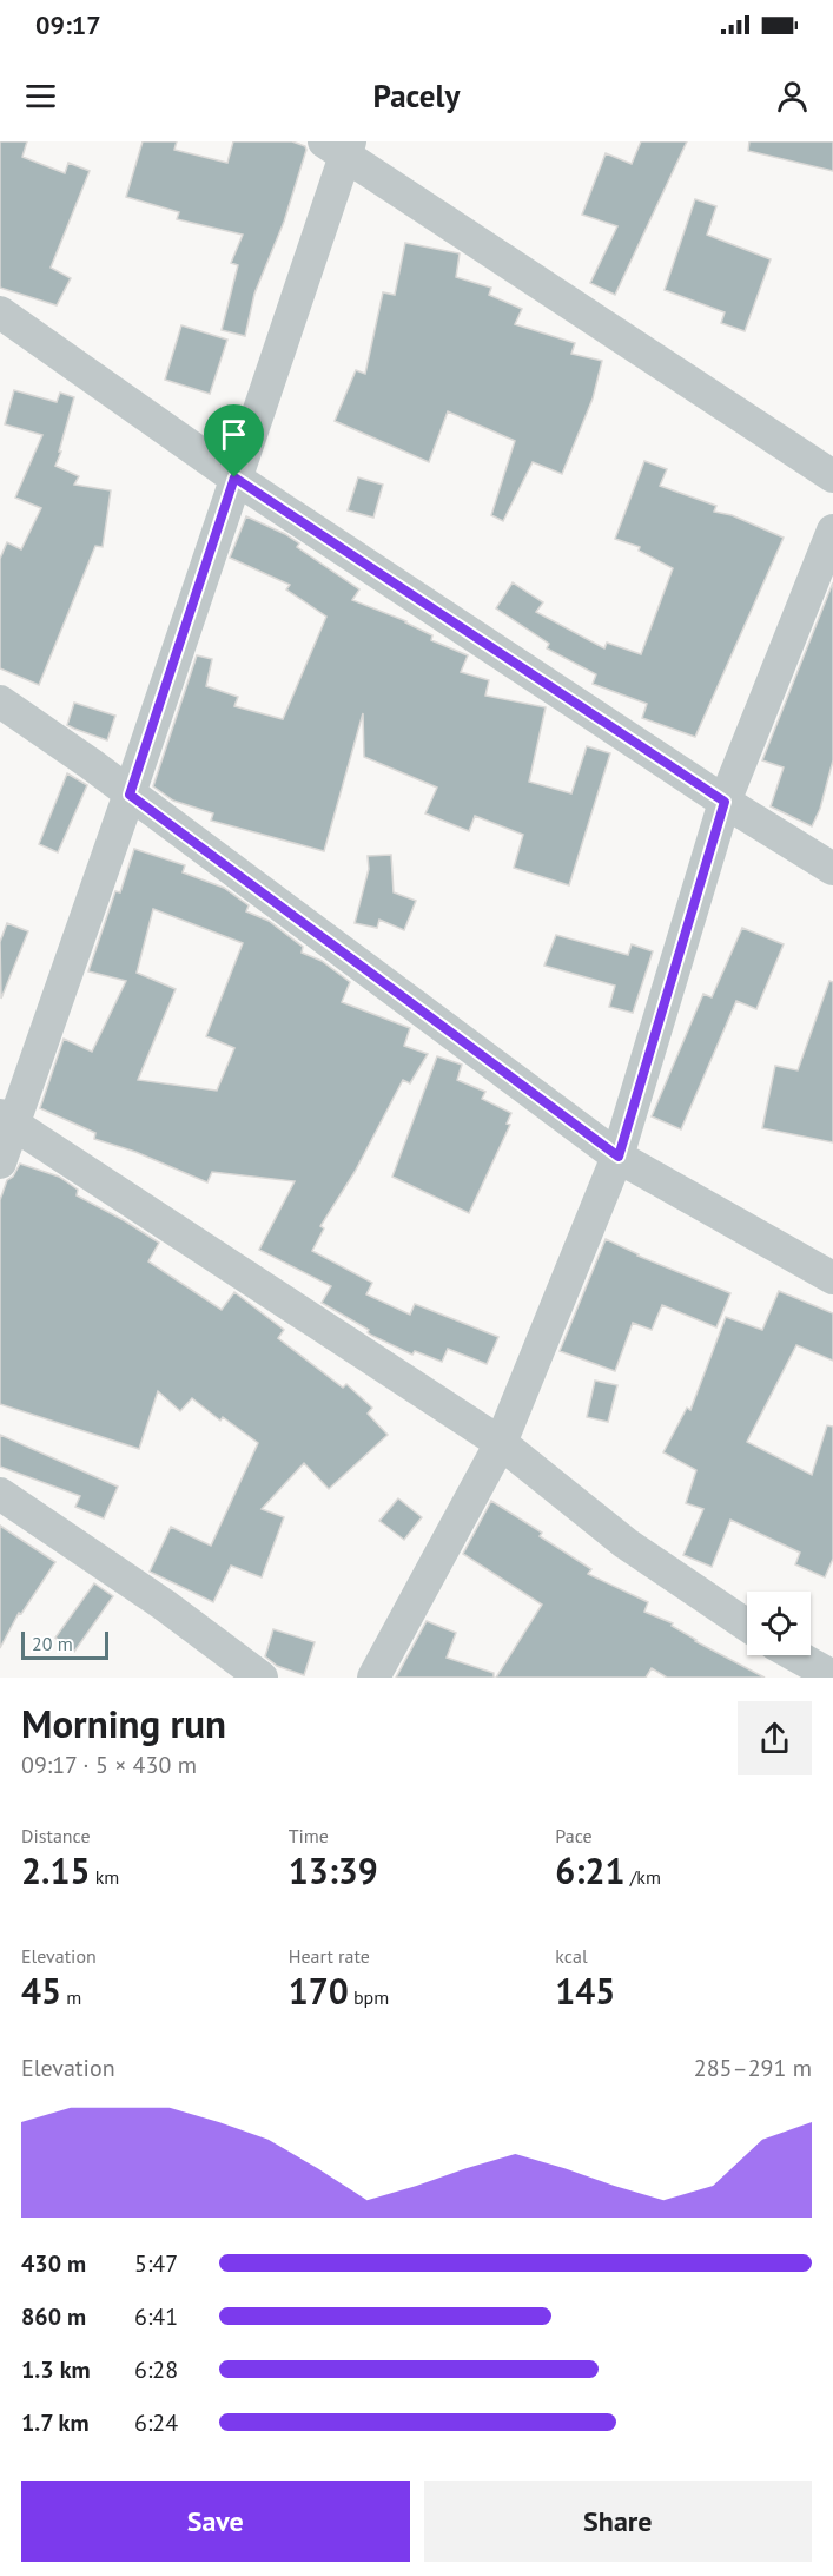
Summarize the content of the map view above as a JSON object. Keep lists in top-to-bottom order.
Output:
{
  "scale_bar": "20 m",
  "page": {
    "status": "09:17",
    "header": "Pacely",
    "scale": "20 m",
    "heading": ["Morning run", "09:17 · 5 × 430 m"],
    "stats": [
      ["Distance", "2.15 km"],
      ["Time", "13:39"],
      ["Pace", "6:21 /km"],
      ["Elevation", "45 m"],
      ["Heart rate", "170 bpm"],
      ["kcal", "145"]
    ],
    "chart": ["Elevation", "285–291 m"],
    "list": [
      {
        "name": "430 m",
        "note": "5:47"
      },
      {
        "name": "860 m",
        "note": "6:41"
      },
      {
        "name": "1.3 km",
        "note": "6:28"
      },
      {
        "name": "1.7 km",
        "note": "6:24"
      }
    ],
    "buttons": ["Save", "Share"]
  }
}
